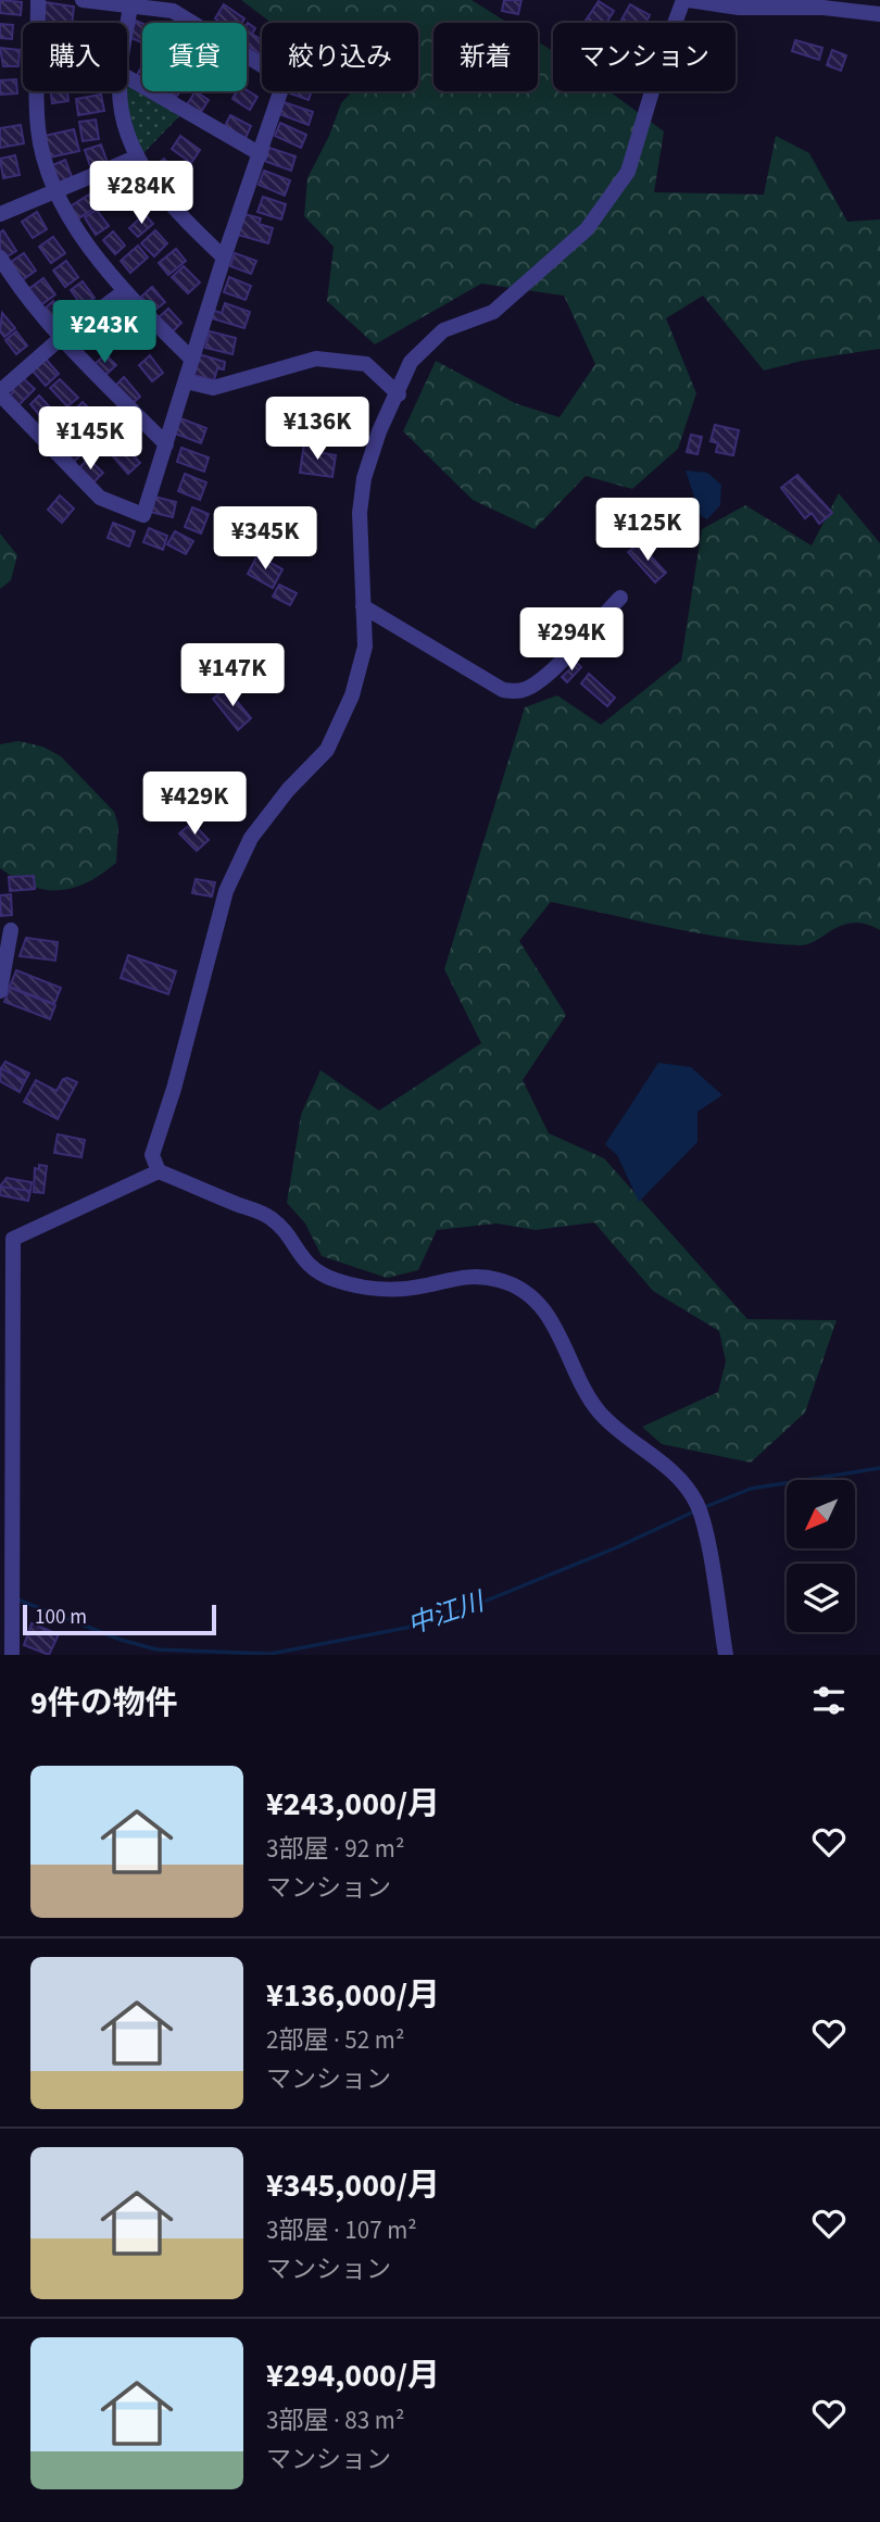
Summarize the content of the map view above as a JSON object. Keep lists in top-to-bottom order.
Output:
{
  "water": ["中江川"],
  "scale_bar": "100 m",
  "north": "bottom left",
  "page": {
    "chip": [
      "購入",
      "賃貸",
      "絞り込み",
      "新着",
      "マンション"
    ],
    "price": [
      "¥284K",
      "¥243K",
      "¥136K",
      "¥145K",
      "¥125K",
      "¥345K",
      "¥294K",
      "¥147K",
      "¥429K"
    ],
    "scale": "100 m",
    "heading": "9件の物件",
    "list": [
      {
        "name": "¥243,000/月",
        "note": "3部屋 · 92 m² · マンション"
      },
      {
        "name": "¥136,000/月",
        "note": "2部屋 · 52 m² · マンション"
      },
      {
        "name": "¥345,000/月",
        "note": "3部屋 · 107 m² · マンション"
      },
      {
        "name": "¥294,000/月",
        "note": "3部屋 · 83 m² · マンション"
      }
    ]
  }
}
